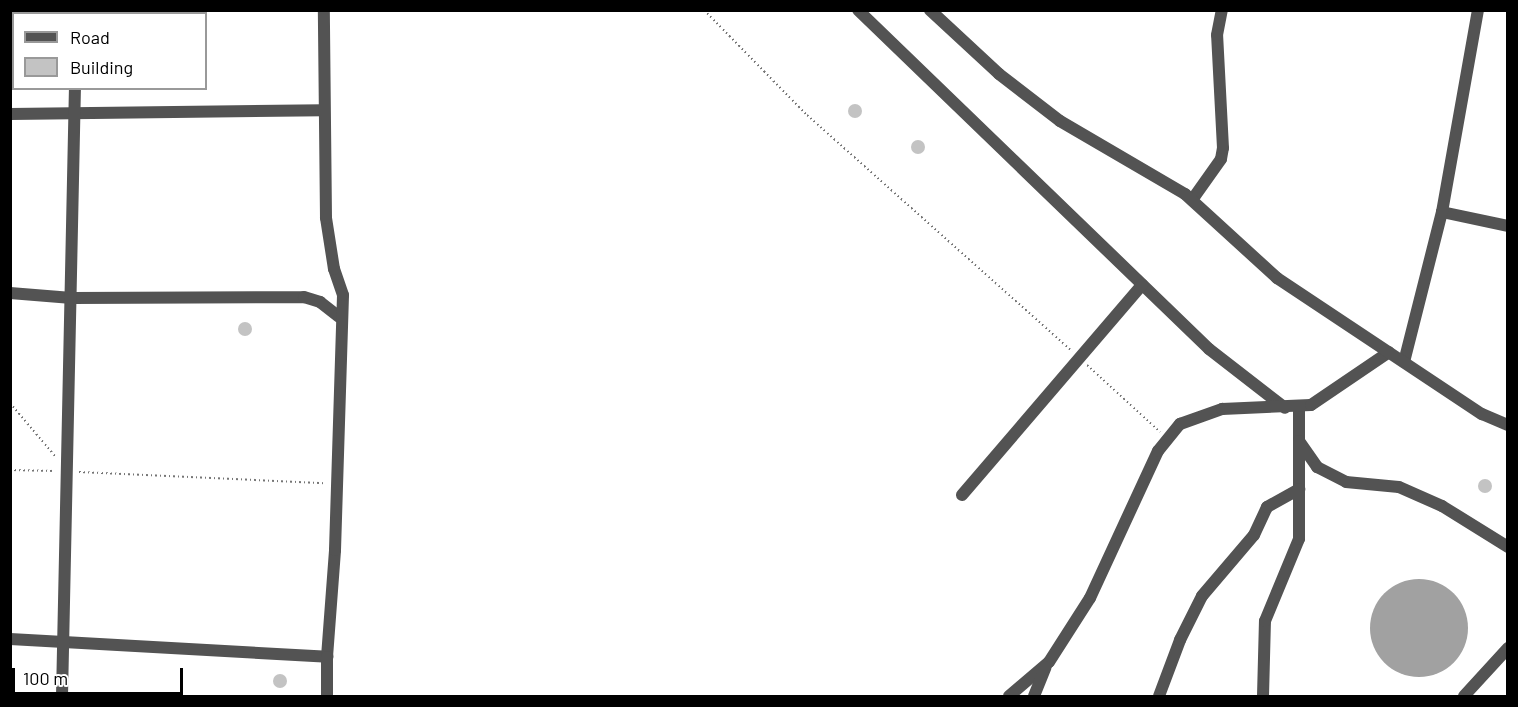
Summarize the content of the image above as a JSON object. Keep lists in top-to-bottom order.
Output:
{
  "legend": ["Road", "Building"],
  "scale_bar": "100 m"
}
